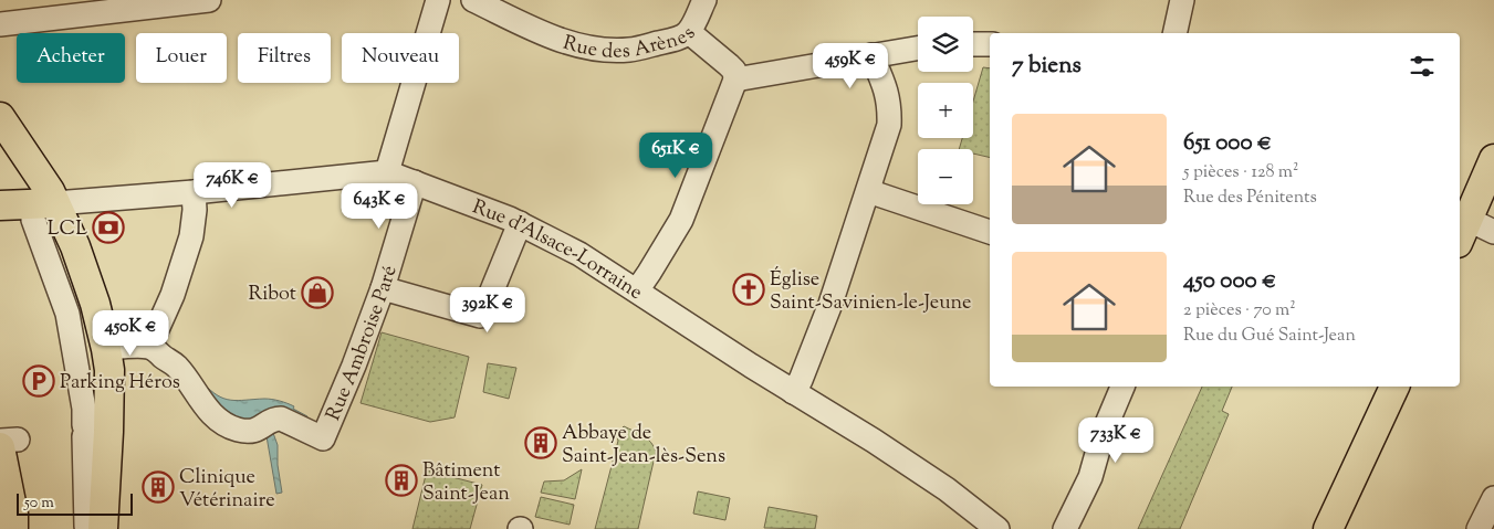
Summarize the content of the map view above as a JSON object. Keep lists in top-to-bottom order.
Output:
{
  "streets": {
    "street": ["Rue des Arènes", "Rue d'Alsace-Lorraine", "Rue Ambroise Paré"]
  },
  "crossings": [
    ["Rue d'Alsace-Lorraine", "Rue Ambroise Paré"]
  ],
  "places": {
    "bank": ["LCL"],
    "church": ["Église Saint-Savinien-le-Jeune"],
    "shop": ["Ribot"],
    "parking": ["Parking Héros"],
    "building": ["Abbaye de Saint-Jean-lès-Sens", "Bâtiment Saint-Jean", "Clinique Vétérinaire"]
  },
  "scale_bar": "50 m",
  "page": {
    "map_buttons": ["+", "−"],
    "chip": [
      "Acheter",
      "Louer",
      "Filtres",
      "Nouveau"
    ],
    "heading": "7 biens",
    "price": [
      "459K €",
      "651K €",
      "746K €",
      "643K €",
      "392K €",
      "450K €",
      "733K €"
    ],
    "list": [
      {
        "name": "651 000 €",
        "note": "5 pièces · 128 m² · Rue des Pénitents"
      },
      {
        "name": "450 000 €",
        "note": "2 pièces · 70 m² · Rue du Gué Saint-Jean"
      }
    ],
    "scale": "50 m"
  }
}
